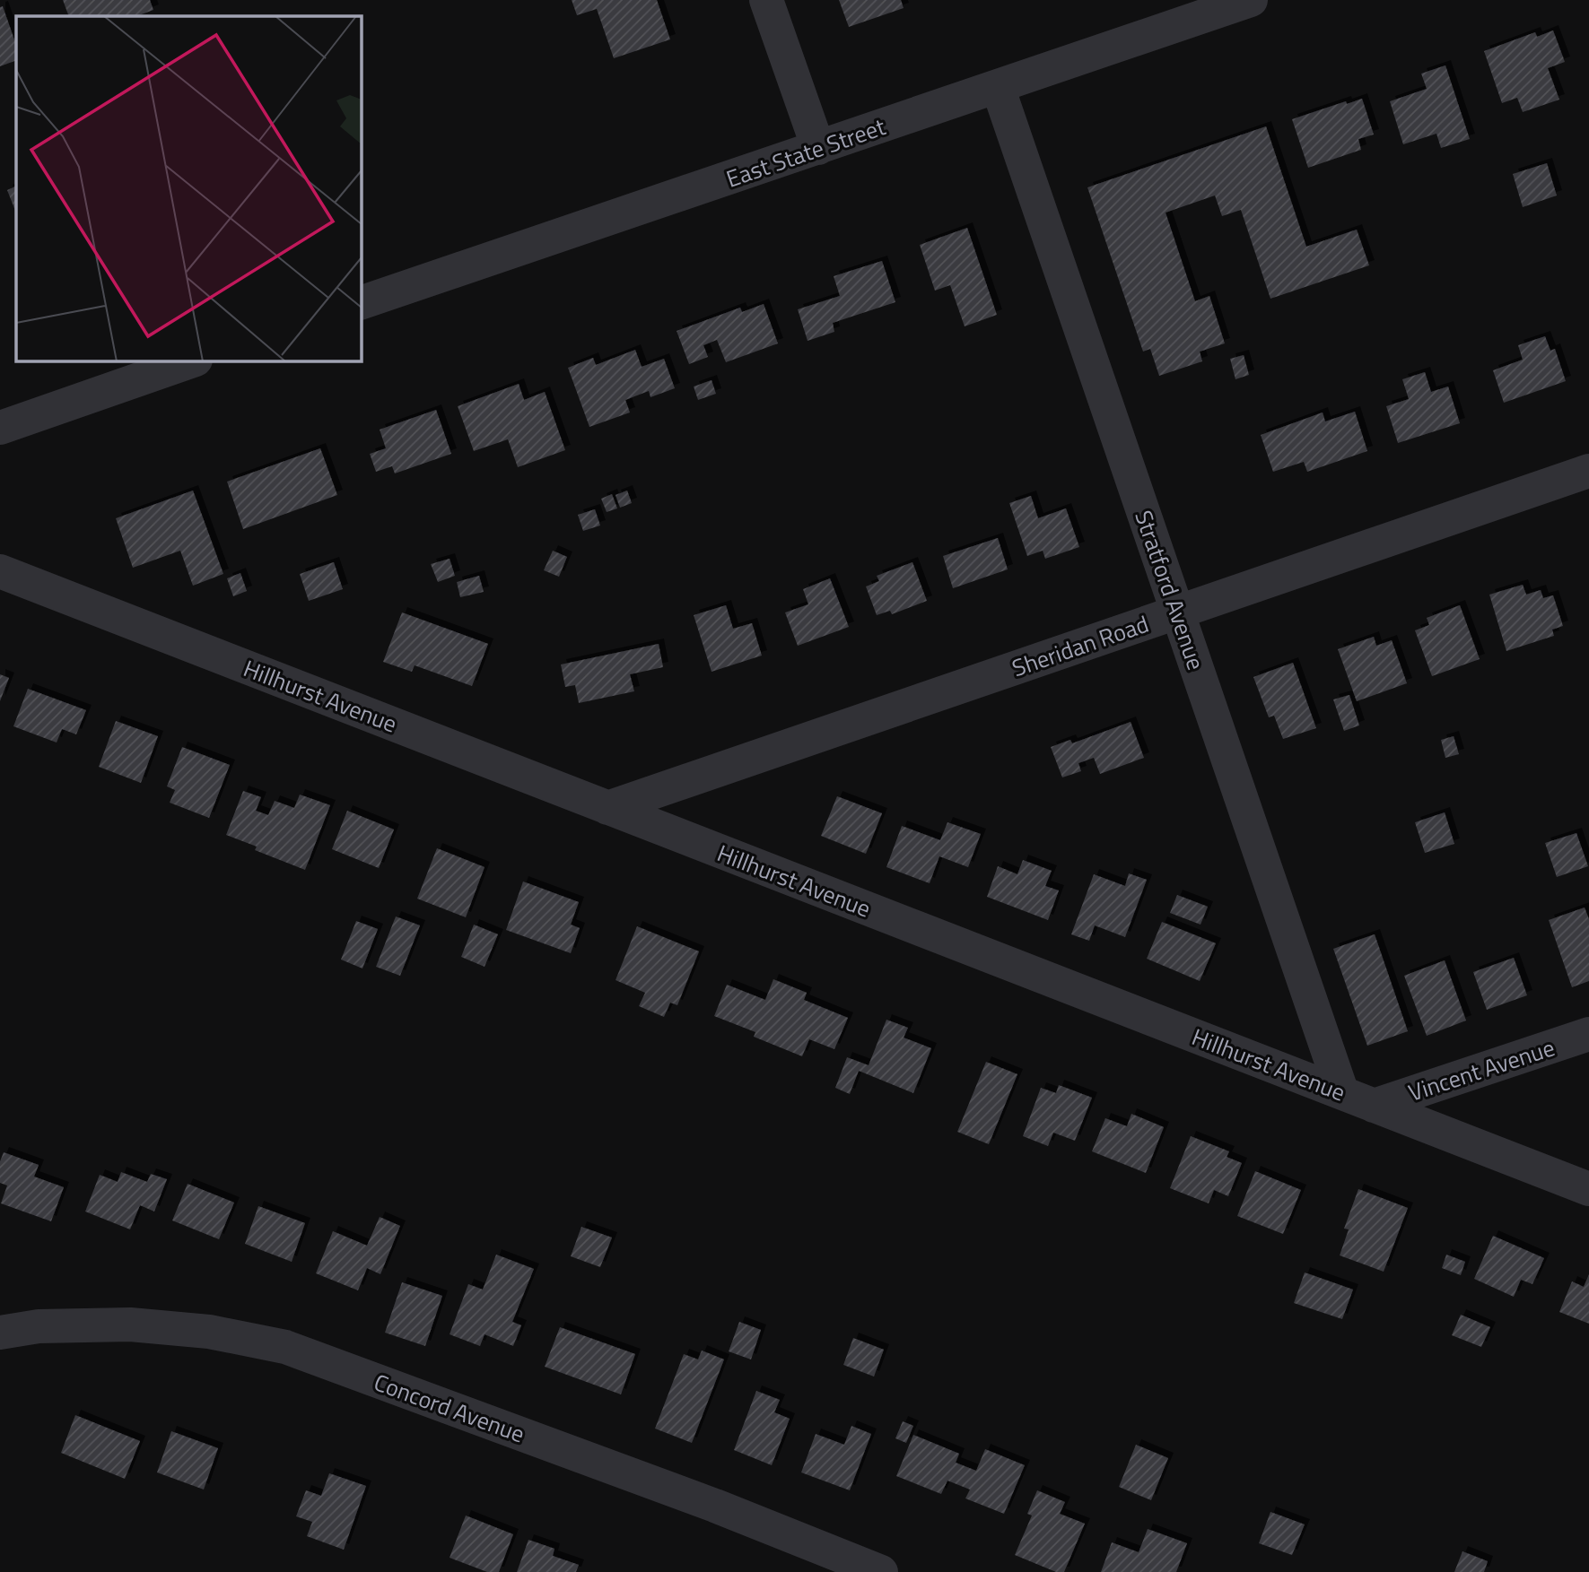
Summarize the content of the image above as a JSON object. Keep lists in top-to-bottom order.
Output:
{
  "streets": {
    "street": [
      "East State Street",
      "Stratford Avenue",
      "Sheridan Road",
      "Hillhurst Avenue",
      "Vincent Avenue",
      "Concord Avenue"
    ]
  },
  "crossings": [
    ["East State Street", "Stratford Avenue"],
    ["Stratford Avenue", "Sheridan Road"],
    ["Stratford Avenue", "Hillhurst Avenue"],
    ["Stratford Avenue", "Vincent Avenue"],
    ["Sheridan Road", "Hillhurst Avenue"],
    ["Hillhurst Avenue", "Vincent Avenue"]
  ]
}
